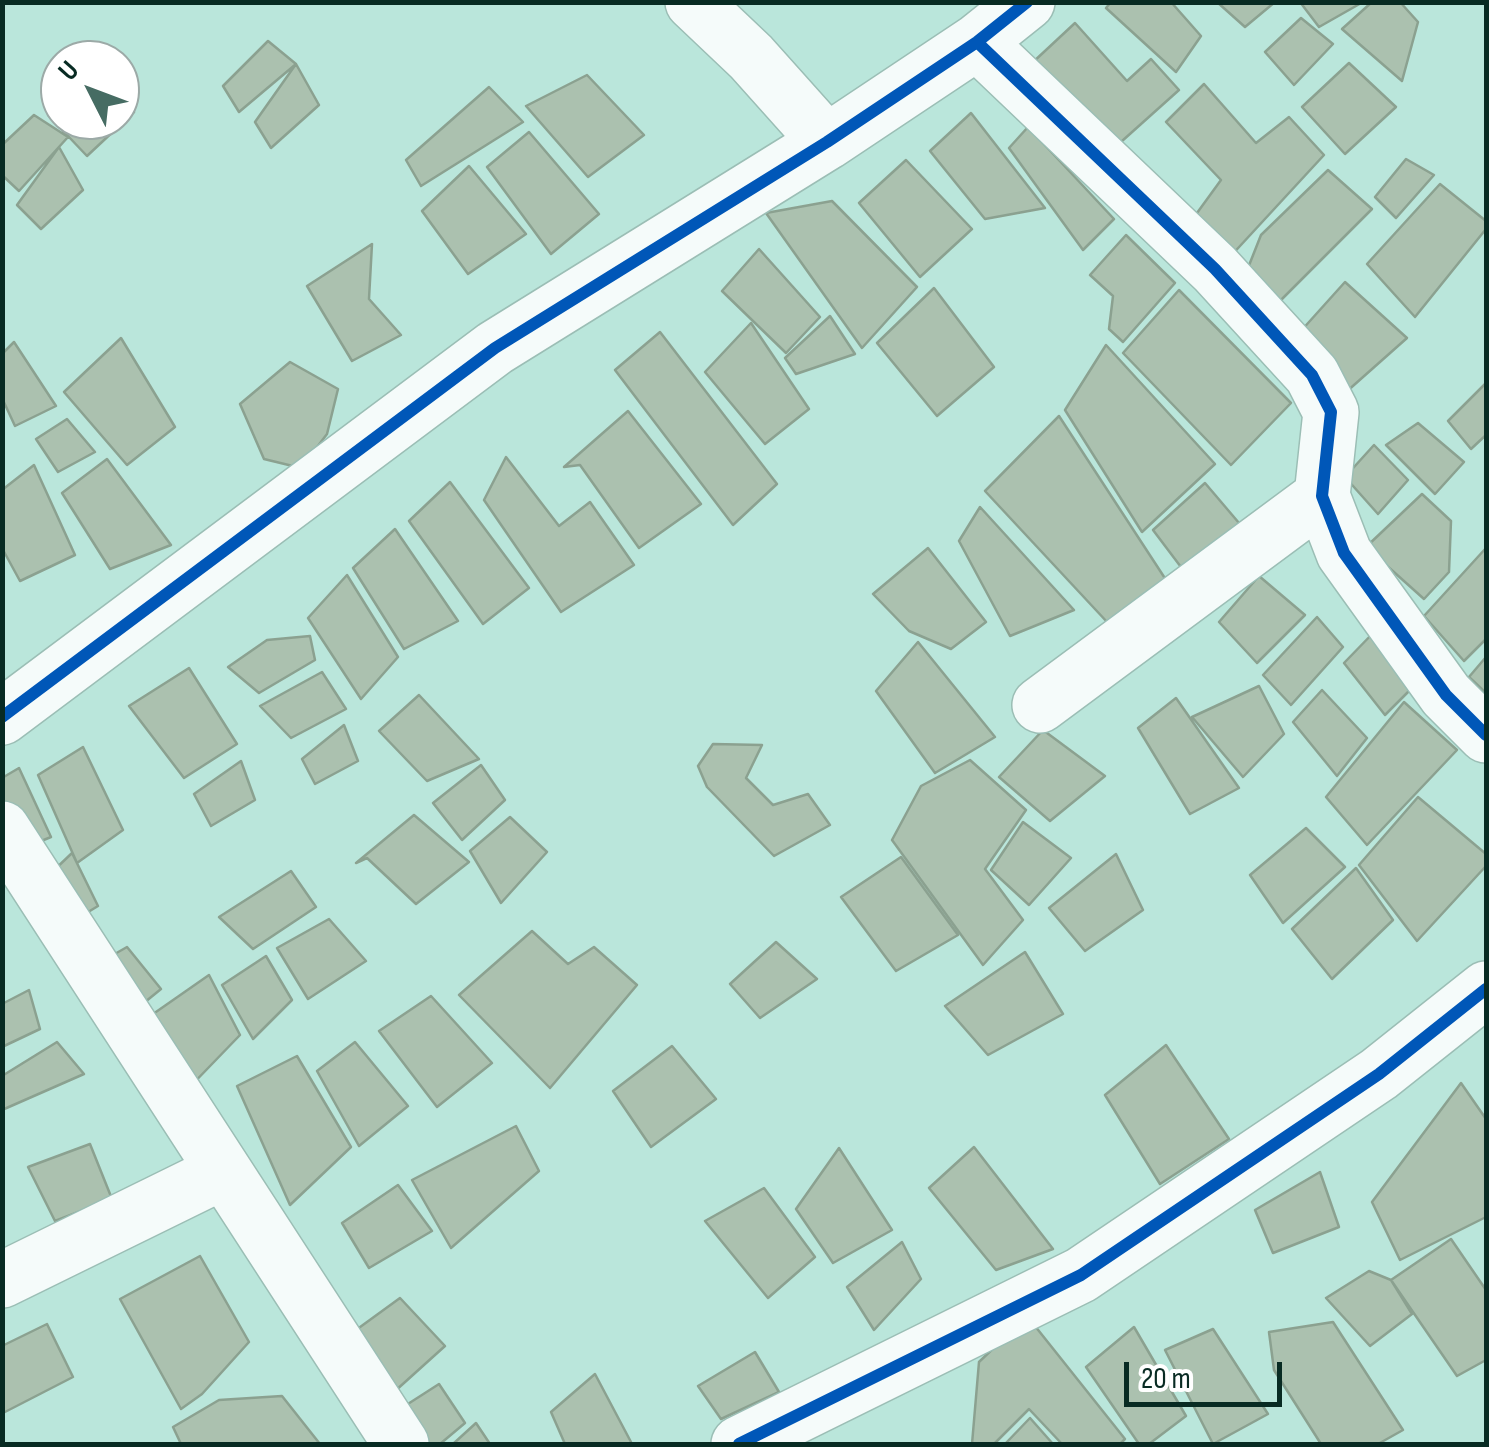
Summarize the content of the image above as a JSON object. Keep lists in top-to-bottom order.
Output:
{
  "scale_bar": "20 m",
  "north": "top left"
}
